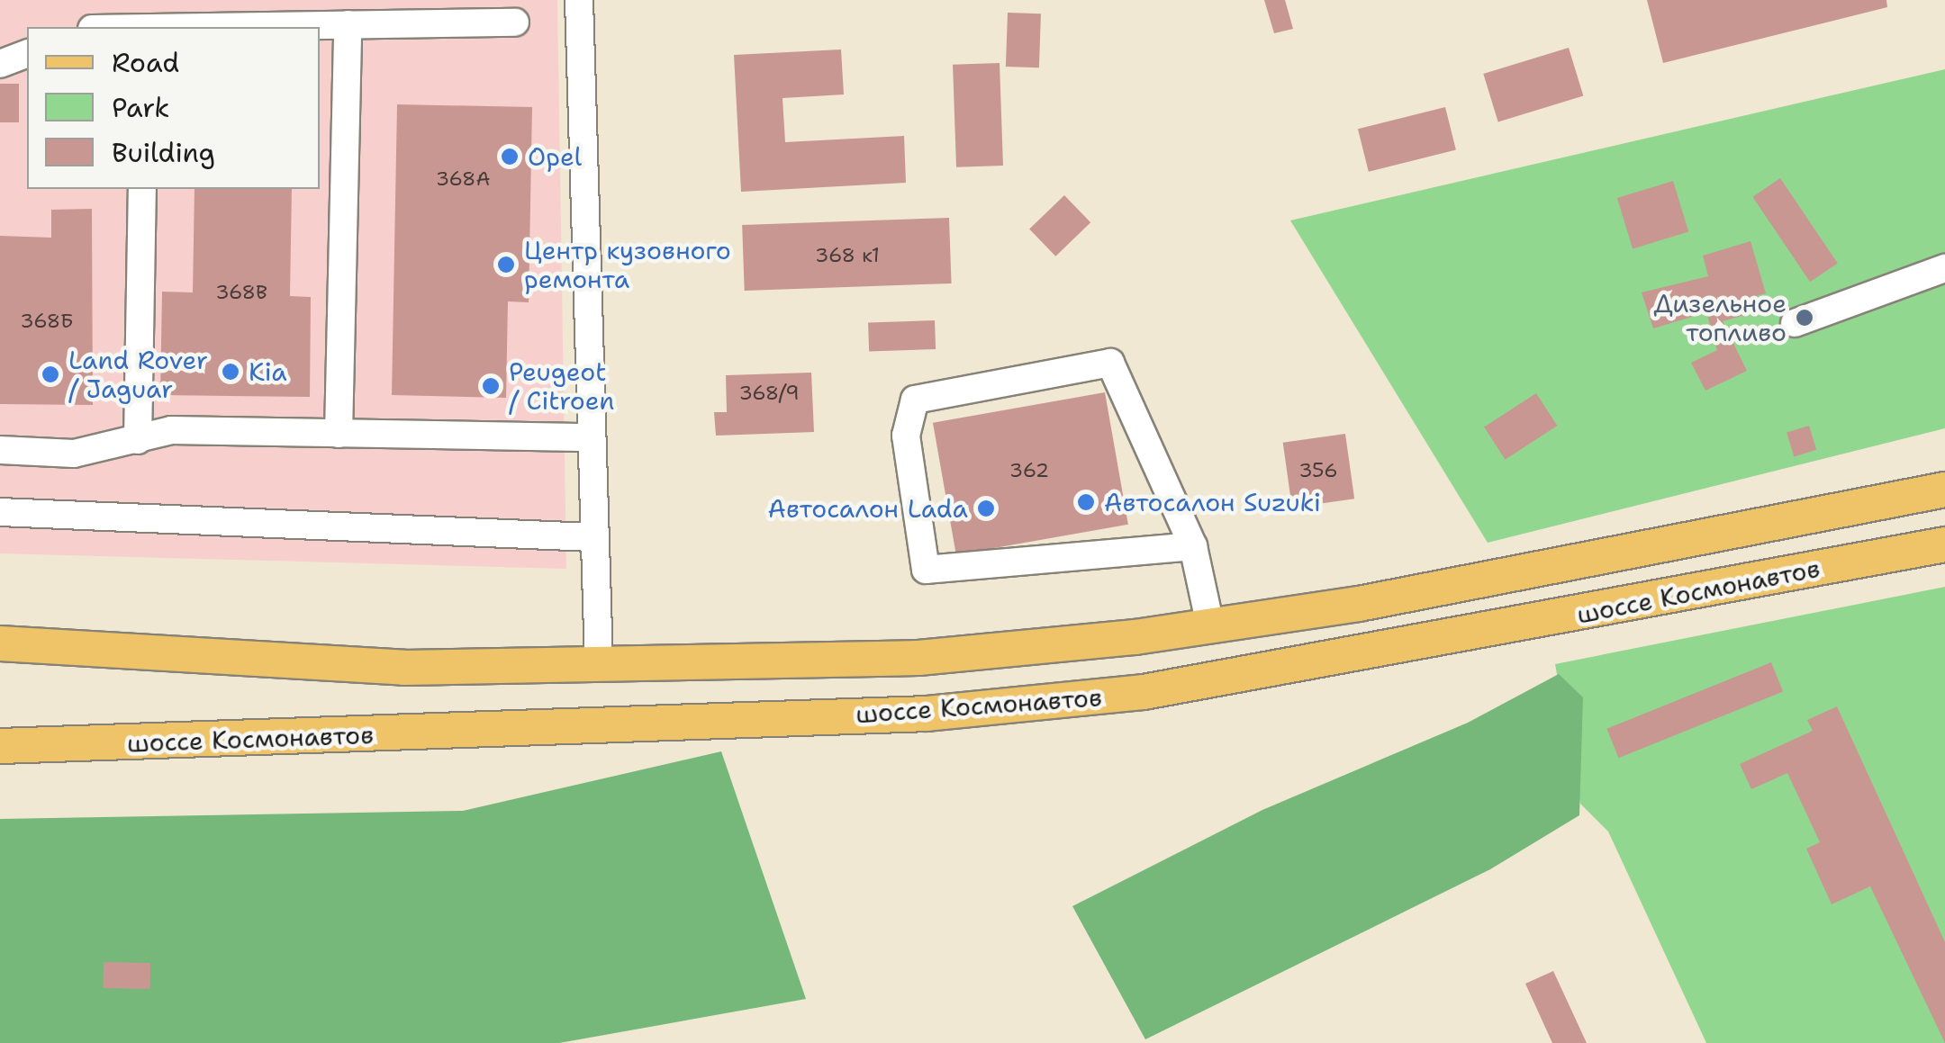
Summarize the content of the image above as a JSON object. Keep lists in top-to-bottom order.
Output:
{
  "streets": {
    "main road": ["шоссе Космонавтов"]
  },
  "places": [
    "Opel",
    "Центр кузовного ремонта",
    "Дизельное топливо",
    "Kia",
    "Land Rover / Jaguar",
    "Peugeot / Citroen",
    "Автосалон Suzuki",
    "Автосалон Lada"
  ],
  "house_numbers": [
    "368А",
    "368 к1",
    "368В",
    "368Б",
    "368/9",
    "362",
    "356"
  ],
  "legend": ["Road", "Park", "Building"]
}
